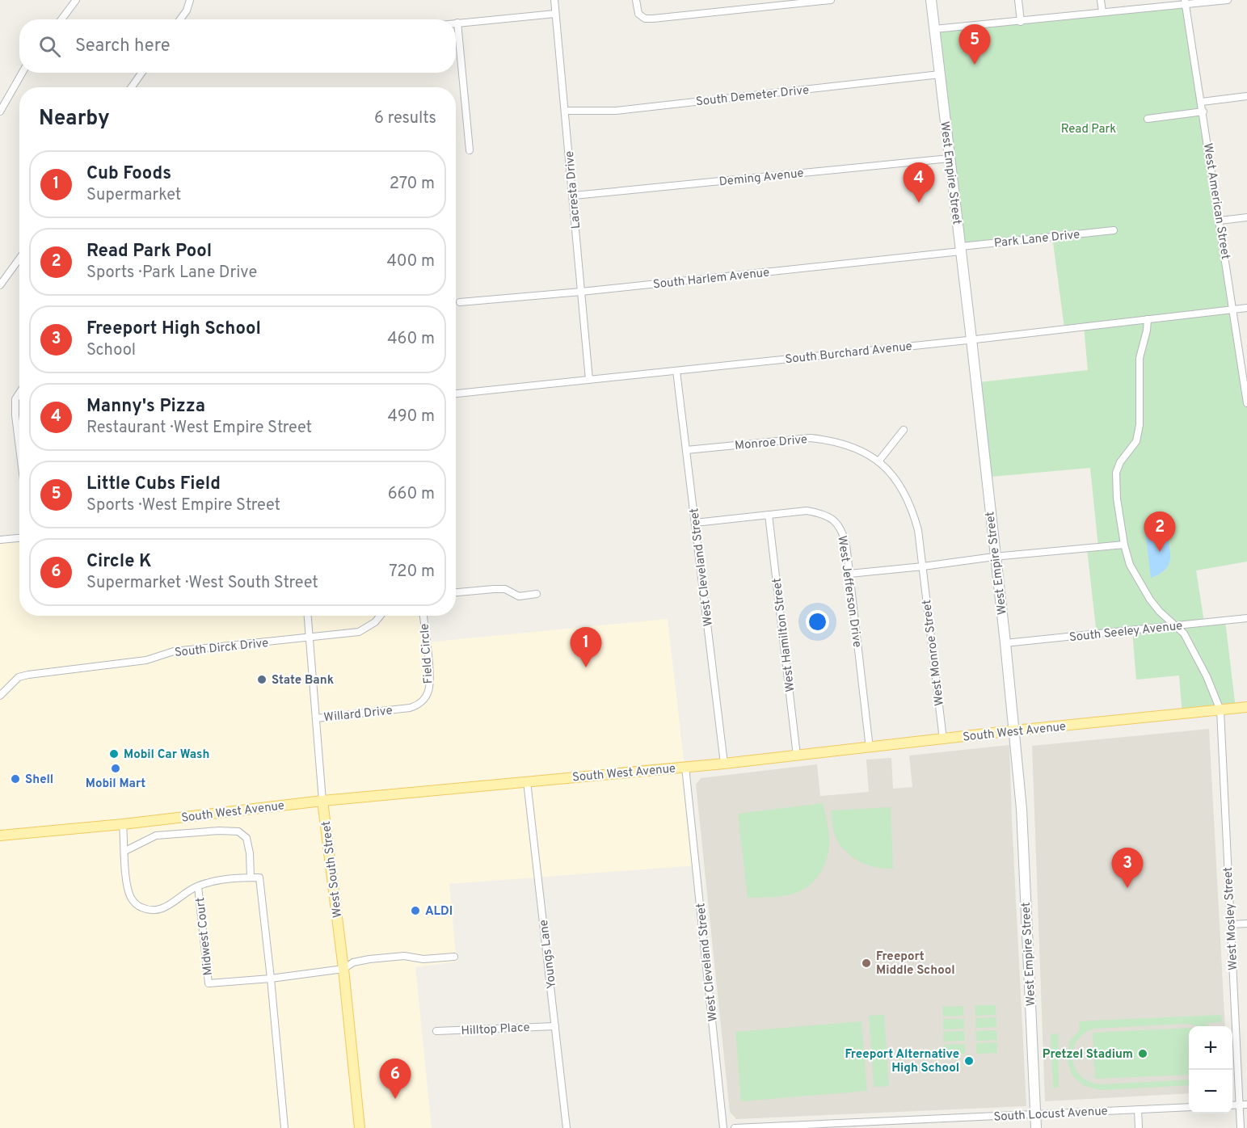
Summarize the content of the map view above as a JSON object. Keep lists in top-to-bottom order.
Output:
{
  "streets": {
    "main road": ["West Empire Street", "South West Avenue", "West South Street"],
    "street": [
      "South Demeter Drive",
      "Deming Avenue",
      "Lacresta Drive",
      "West American Street",
      "Park Lane Drive",
      "South Harlem Avenue",
      "South Burchard Avenue",
      "Monroe Drive",
      "West Cleveland Street",
      "West Jefferson Drive",
      "South Seeley Avenue",
      "West Hamilton Street",
      "South Dirck Drive",
      "West Monroe Street",
      "Field Circle",
      "Willard Drive",
      "West Mosley Street",
      "Midwest Court",
      "Youngs Lane",
      "Hilltop Place",
      "South Locust Avenue"
    ]
  },
  "crossings": [
    ["South Demeter Drive", "West Empire Street"],
    ["South Demeter Drive", "Lacresta Drive"],
    ["West Empire Street", "Deming Avenue"],
    ["West Empire Street", "Park Lane Drive"],
    ["West Empire Street", "South Harlem Avenue"],
    ["West Empire Street", "South Burchard Avenue"],
    ["West Empire Street", "South Seeley Avenue"],
    ["West Empire Street", "South West Avenue"],
    ["West Empire Street", "South Locust Avenue"],
    ["Deming Avenue", "Lacresta Drive"],
    ["Lacresta Drive", "South Harlem Avenue"],
    ["Lacresta Drive", "South Burchard Avenue"],
    ["West American Street", "South Burchard Avenue"],
    ["Park Lane Drive", "South Harlem Avenue"],
    ["South Burchard Avenue", "West Cleveland Street"],
    ["Monroe Drive", "West Cleveland Street"],
    ["Monroe Drive", "West Monroe Street"],
    ["West Cleveland Street", "West Jefferson Drive"],
    ["West Cleveland Street", "South West Avenue"],
    ["West Jefferson Drive", "West Hamilton Street"],
    ["West Jefferson Drive", "South West Avenue"],
    ["West Hamilton Street", "South West Avenue"],
    ["South Dirck Drive", "West South Street"],
    ["West Monroe Street", "South West Avenue"],
    ["Field Circle", "Willard Drive"],
    ["Willard Drive", "West South Street"],
    ["South West Avenue", "West South Street"],
    ["South West Avenue", "West Mosley Street"],
    ["South West Avenue", "Midwest Court"],
    ["South West Avenue", "Youngs Lane"],
    ["West South Street", "Midwest Court"],
    ["Youngs Lane", "Hilltop Place"]
  ],
  "parks": ["Read Park"],
  "places": [
    "State Bank",
    "Mobil Car Wash",
    "Mobil Mart",
    "Shell",
    "ALDI",
    "Freeport Middle School",
    "Pretzel Stadium",
    "Freeport Alternative High School"
  ],
  "page": {
    "search": "Search here",
    "pins": [
      "5",
      "4",
      "2",
      "1",
      "3",
      "6"
    ],
    "heading": ["Nearby", "6 results"],
    "list": [
      {
        "mark": "1",
        "name": "Cub Foods",
        "note": "Supermarket",
        "value": "270 m"
      },
      {
        "mark": "2",
        "name": "Read Park Pool",
        "note": "Sports · Park Lane Drive",
        "value": "400 m"
      },
      {
        "mark": "3",
        "name": "Freeport High School",
        "note": "School",
        "value": "460 m"
      },
      {
        "mark": "4",
        "name": "Manny's Pizza",
        "note": "Restaurant · West Empire Street",
        "value": "490 m"
      },
      {
        "mark": "5",
        "name": "Little Cubs Field",
        "note": "Sports · West Empire Street",
        "value": "660 m"
      },
      {
        "mark": "6",
        "name": "Circle K",
        "note": "Supermarket · West South Street",
        "value": "720 m"
      }
    ],
    "map_buttons": ["+", "−"]
  }
}
